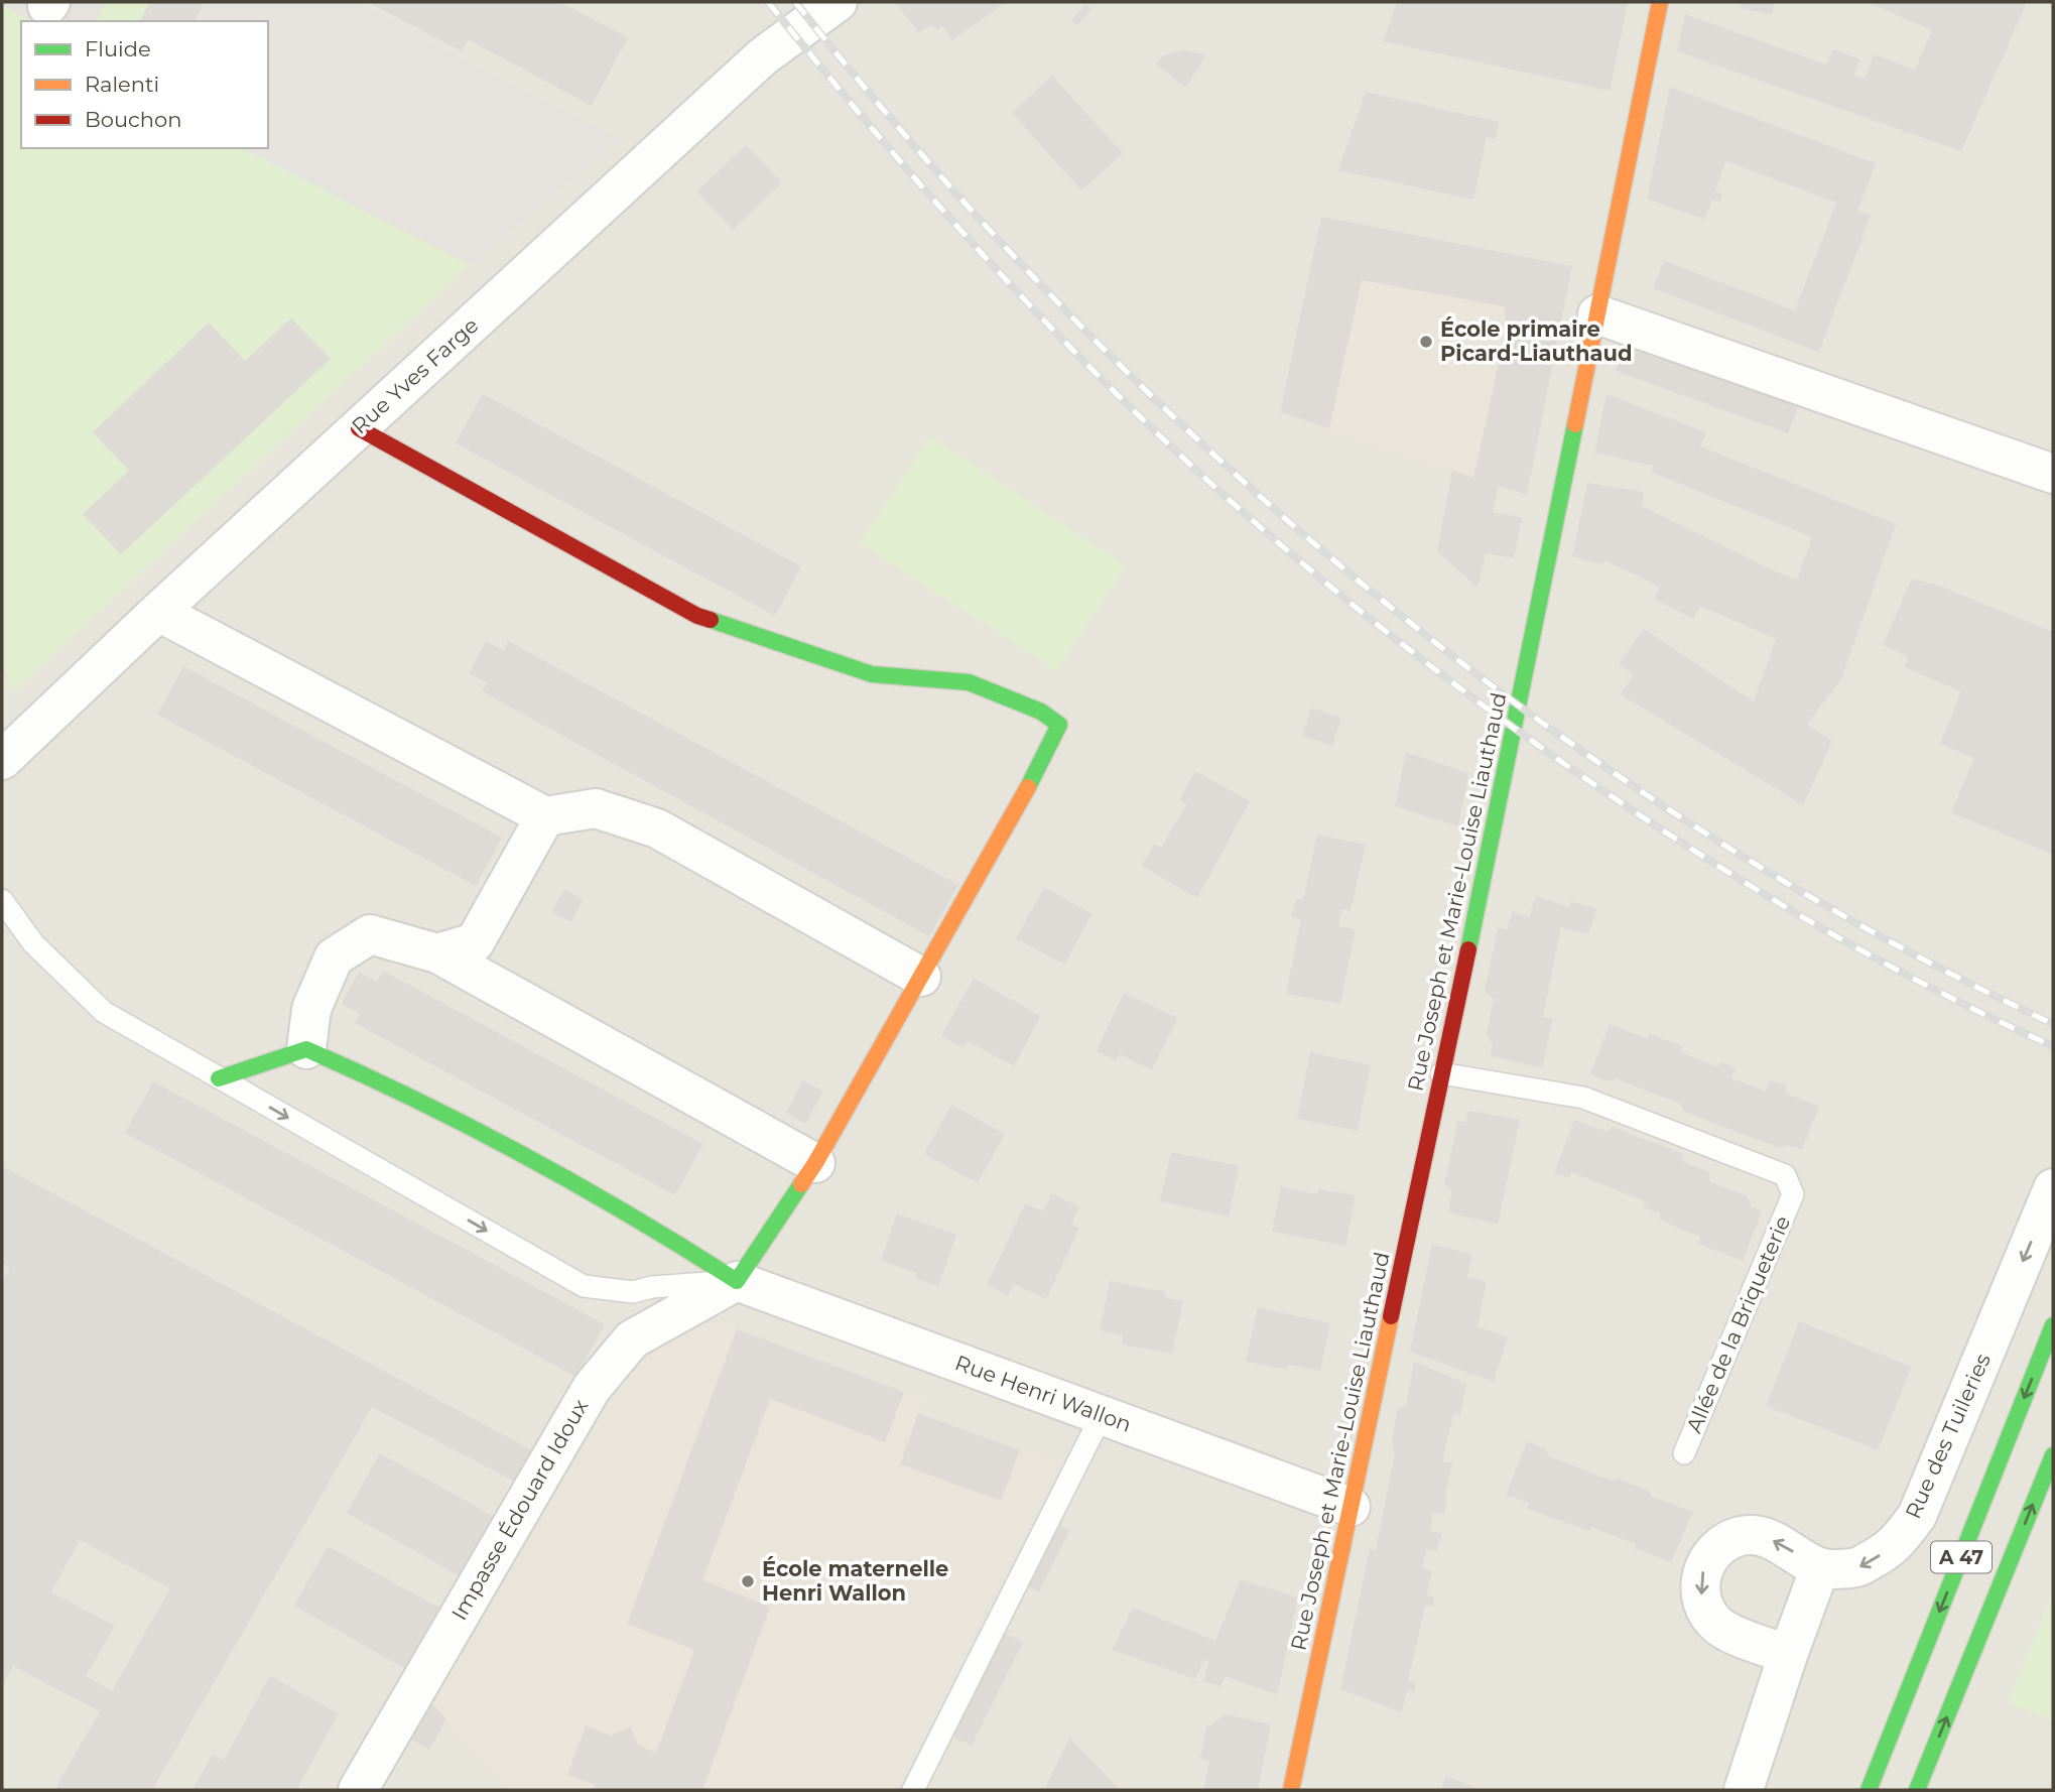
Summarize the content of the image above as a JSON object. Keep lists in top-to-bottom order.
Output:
{
  "streets": {
    "main road": ["Rue Joseph et Marie-Louise Liauthaud", "A 47"],
    "street": [
      "Rue Yves Farge",
      "Rue Henri Wallon",
      "Rue des Tuileries",
      "Impasse Édouard Idoux"
    ],
    "lane": ["Allée de la Briqueterie"]
  },
  "crossings": [
    ["Rue Joseph et Marie-Louise Liauthaud", "Allée de la Briqueterie"],
    ["Rue Joseph et Marie-Louise Liauthaud", "Rue Henri Wallon"],
    ["Rue Henri Wallon", "Impasse Édouard Idoux"]
  ],
  "one_way": ["Rue des Tuileries"],
  "places": ["École primaire Picard-Liauthaud", "École maternelle Henri Wallon"],
  "legend": ["Fluide", "Ralenti", "Bouchon"]
}
